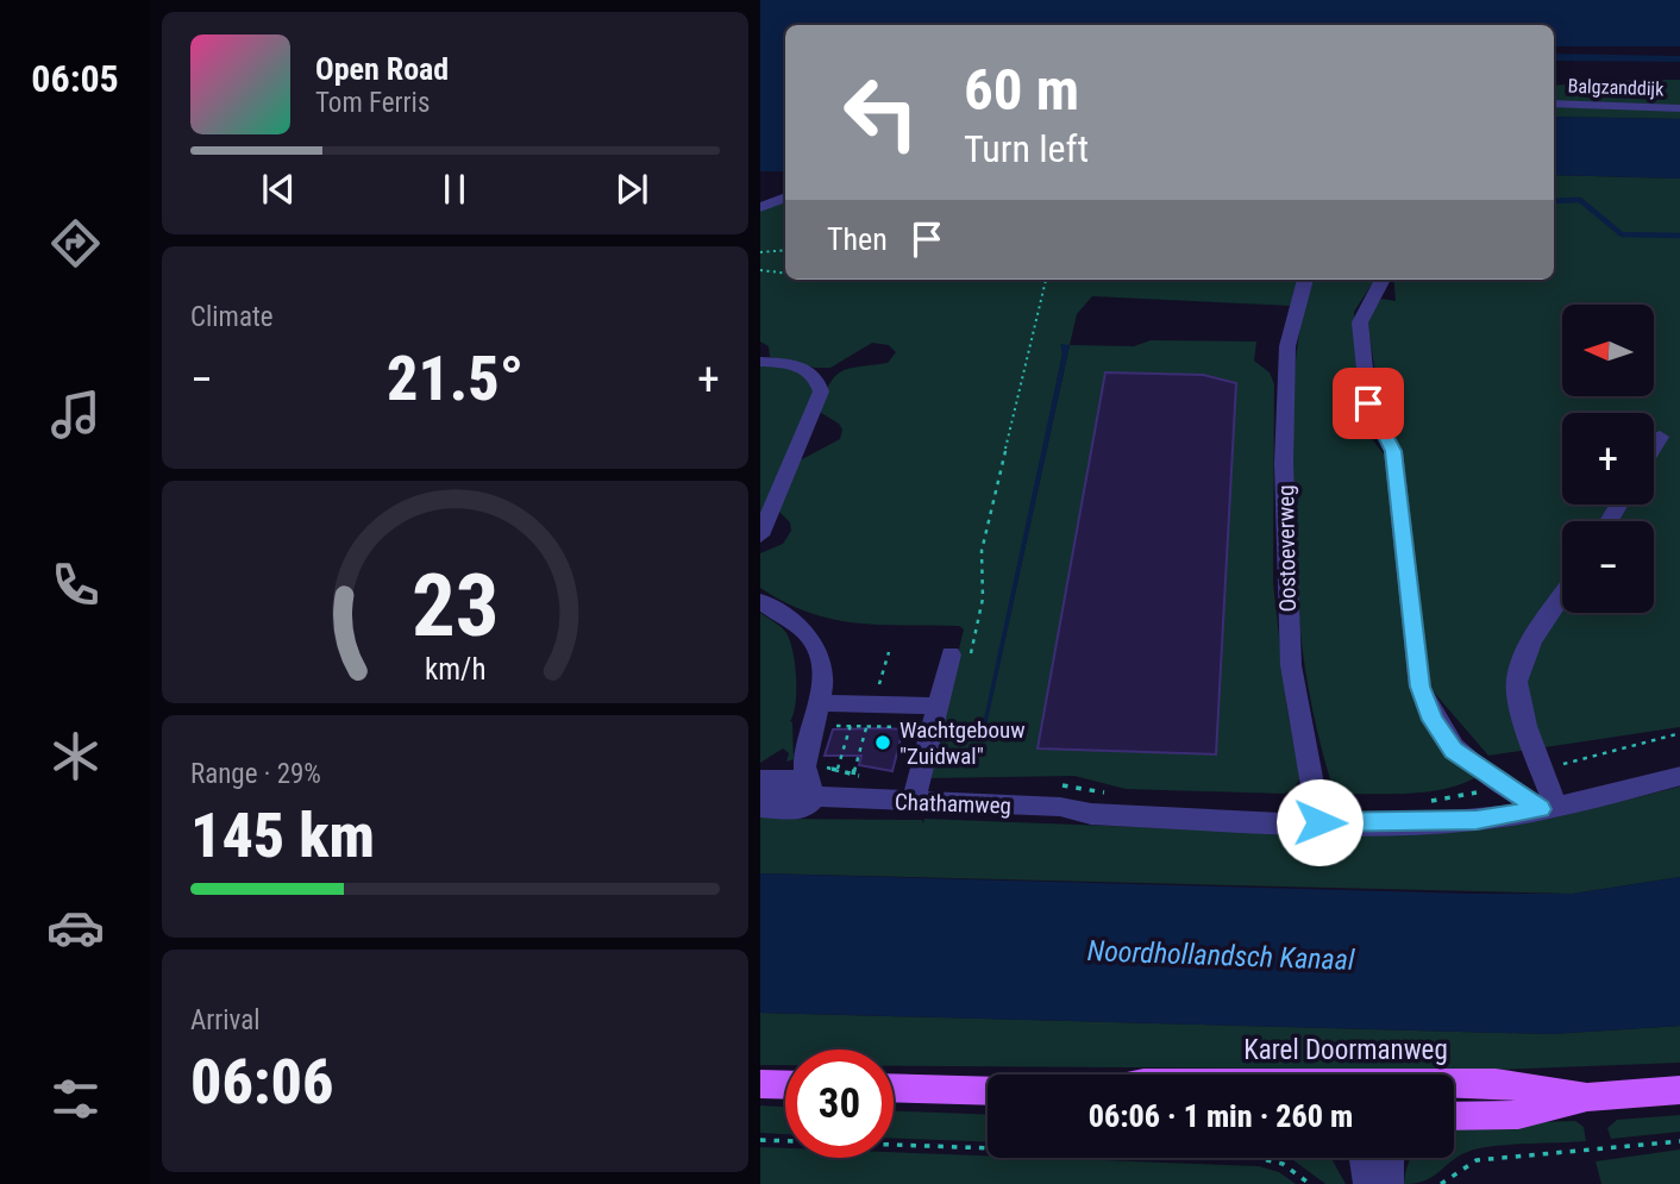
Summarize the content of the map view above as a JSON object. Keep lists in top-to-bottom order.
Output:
{
  "streets": {
    "main road": ["Karel Doormanweg"],
    "street": ["Balgzanddijk", "Oostoeverweg", "Chathamweg"]
  },
  "crossings": [
    ["Oostoeverweg", "Chathamweg"]
  ],
  "water": ["Noordhollandsch Kanaal"],
  "places": ["Wachtgebouw \"Zuidwal\""],
  "north": "left",
  "page": {
    "tabs": "06:05",
    "turn": ["60 m", "Turn left"],
    "song": ["Open Road", "Tom Ferris"],
    "then": "Then",
    "tile": [
      "Climate",
      ["Range · 29%", "145 km"],
      ["Arrival", "06:06"]
    ],
    "map_buttons": ["+", "−"],
    "heat": ["−", "21.5°", "+"],
    "limit": "30",
    "trip": "06:06 · 1 min · 260 m",
    "gauge": ["23", "km/h"]
  }
}
